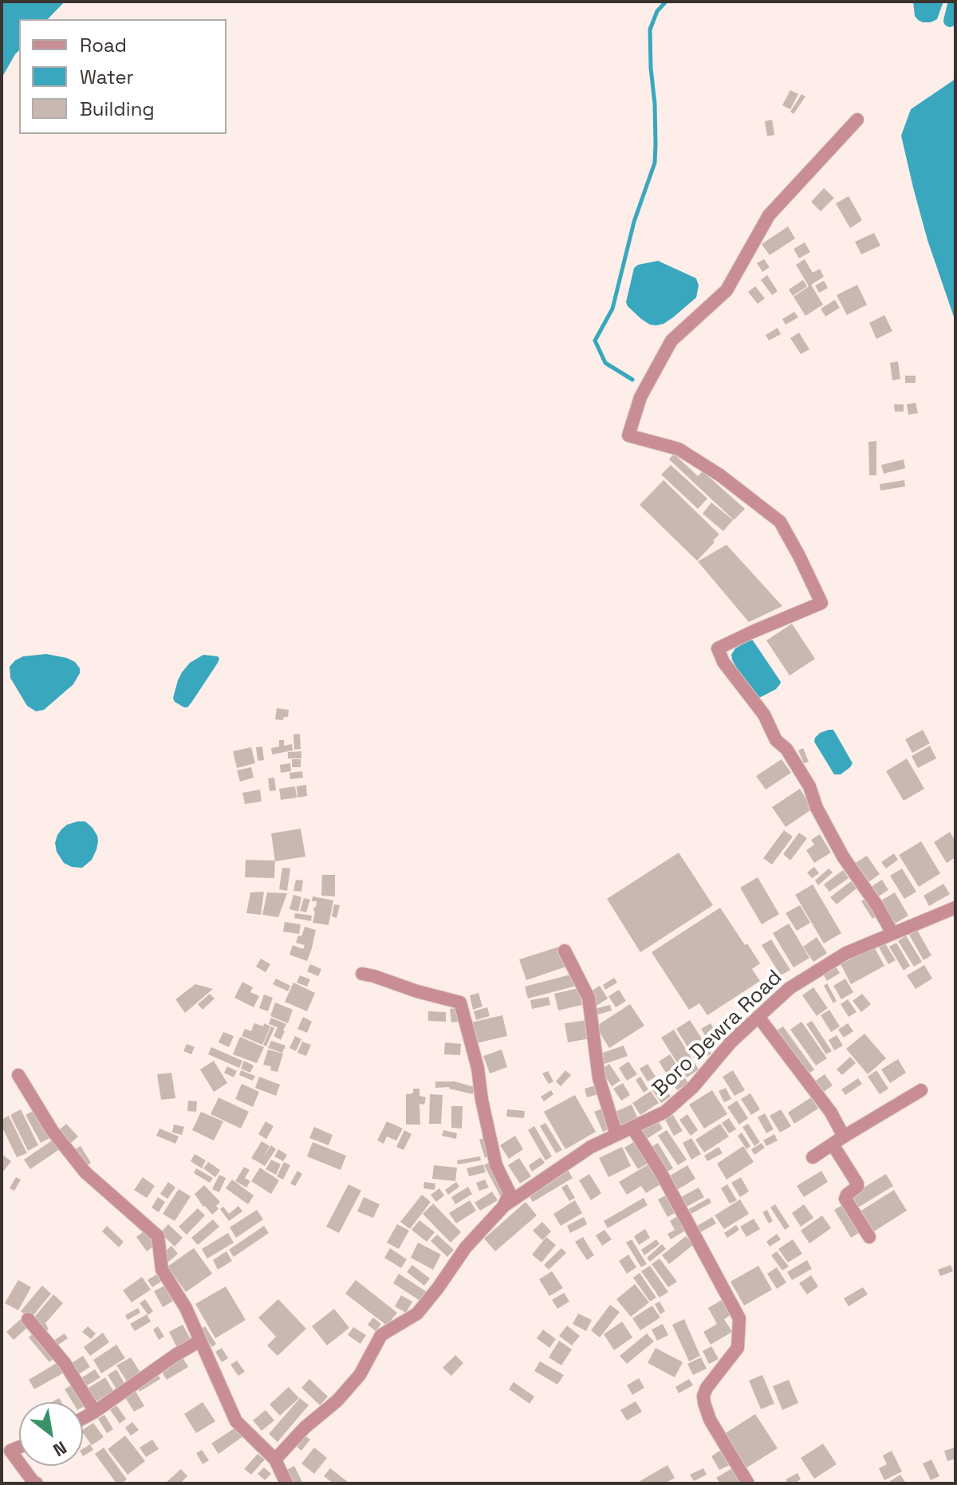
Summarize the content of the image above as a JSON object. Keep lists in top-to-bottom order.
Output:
{
  "streets": {
    "street": ["Boro Dewra Road"]
  },
  "legend": ["Road", "Water", "Building"],
  "north": "bottom right"
}
